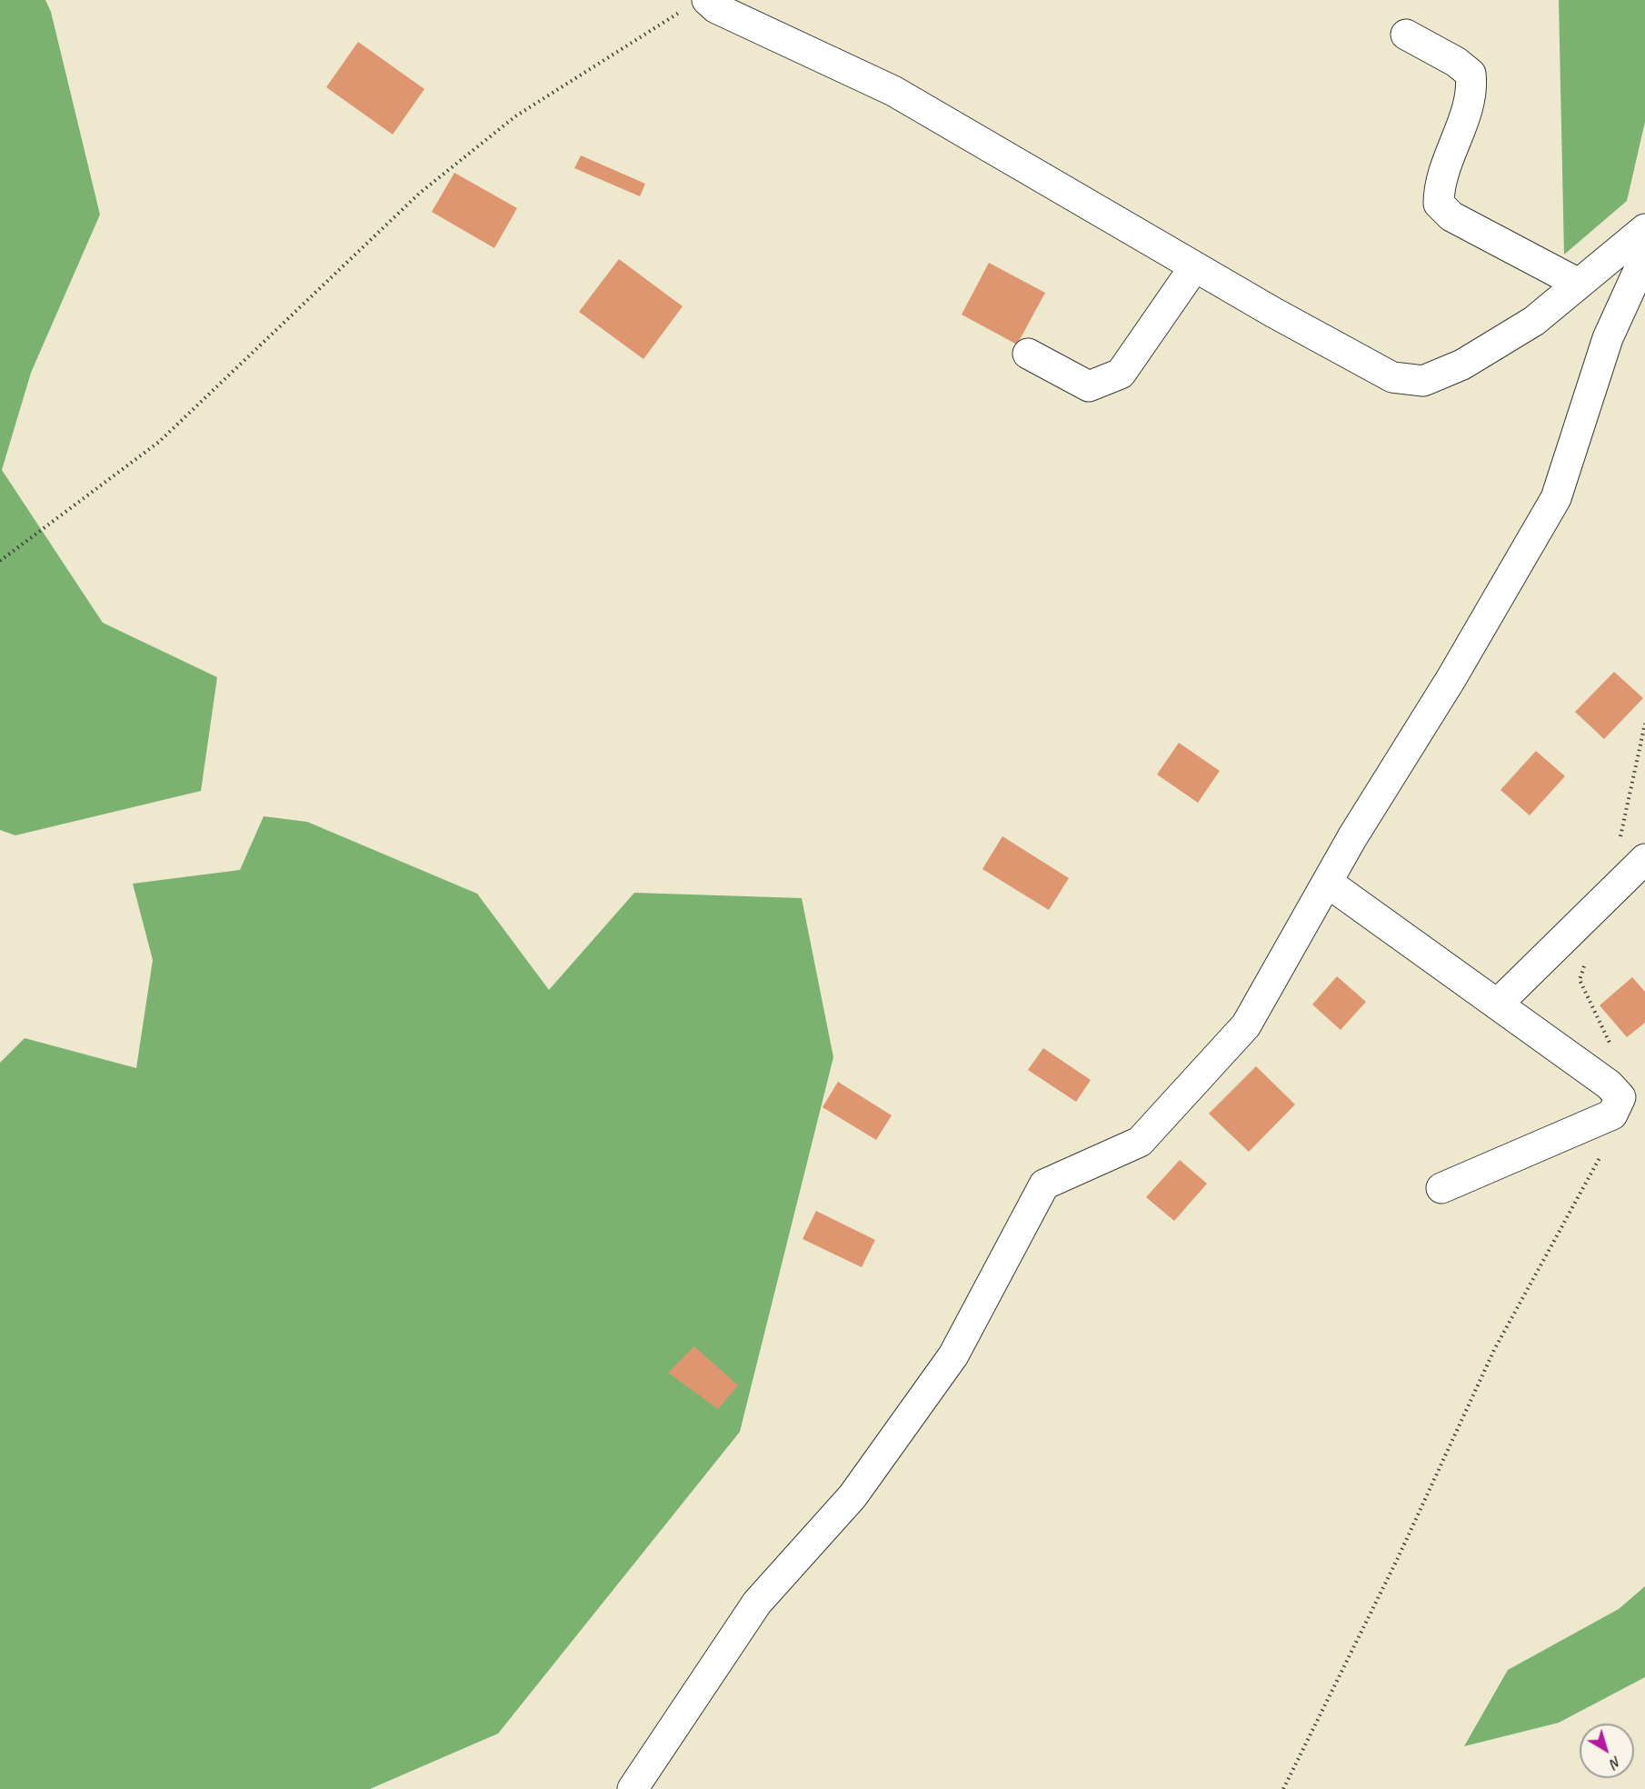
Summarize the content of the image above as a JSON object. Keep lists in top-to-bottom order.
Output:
{
  "north": "bottom right"
}
